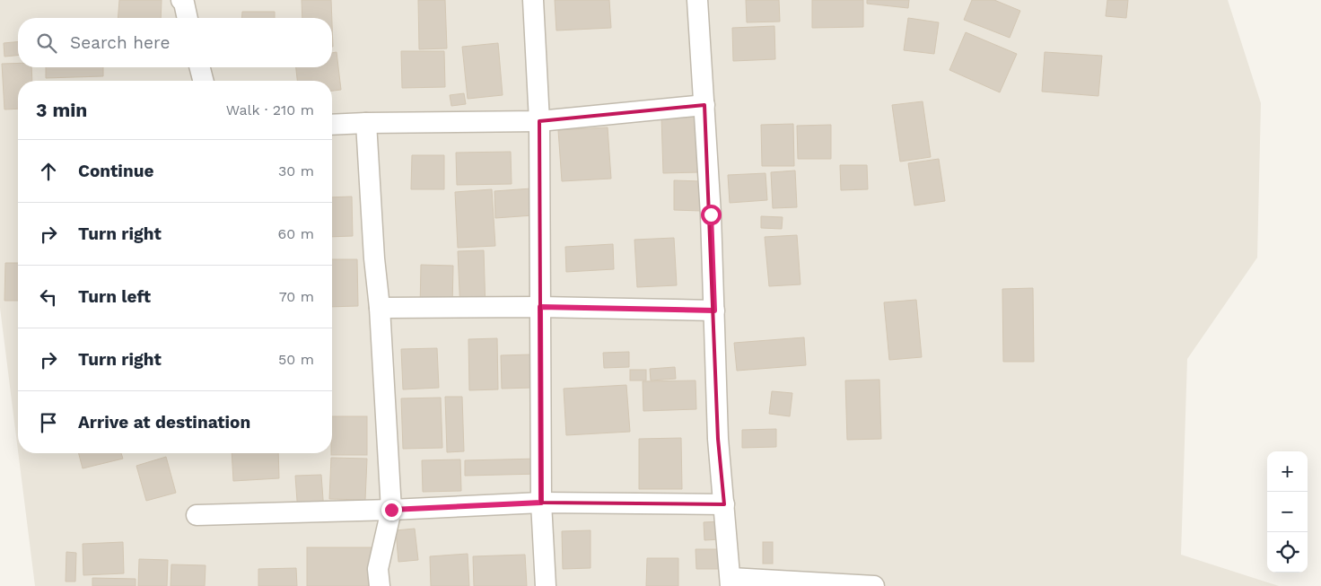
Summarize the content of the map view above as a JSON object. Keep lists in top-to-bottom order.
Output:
{
  "page": {
    "search": "Search here",
    "heading": ["3 min", "Walk · 210 m"],
    "list": [
      ["Continue", "30 m"],
      ["Turn right", "60 m"],
      ["Turn left", "70 m"],
      ["Turn right", "50 m"],
      "Arrive at destination"
    ],
    "map_buttons": ["+", "−"]
  }
}
